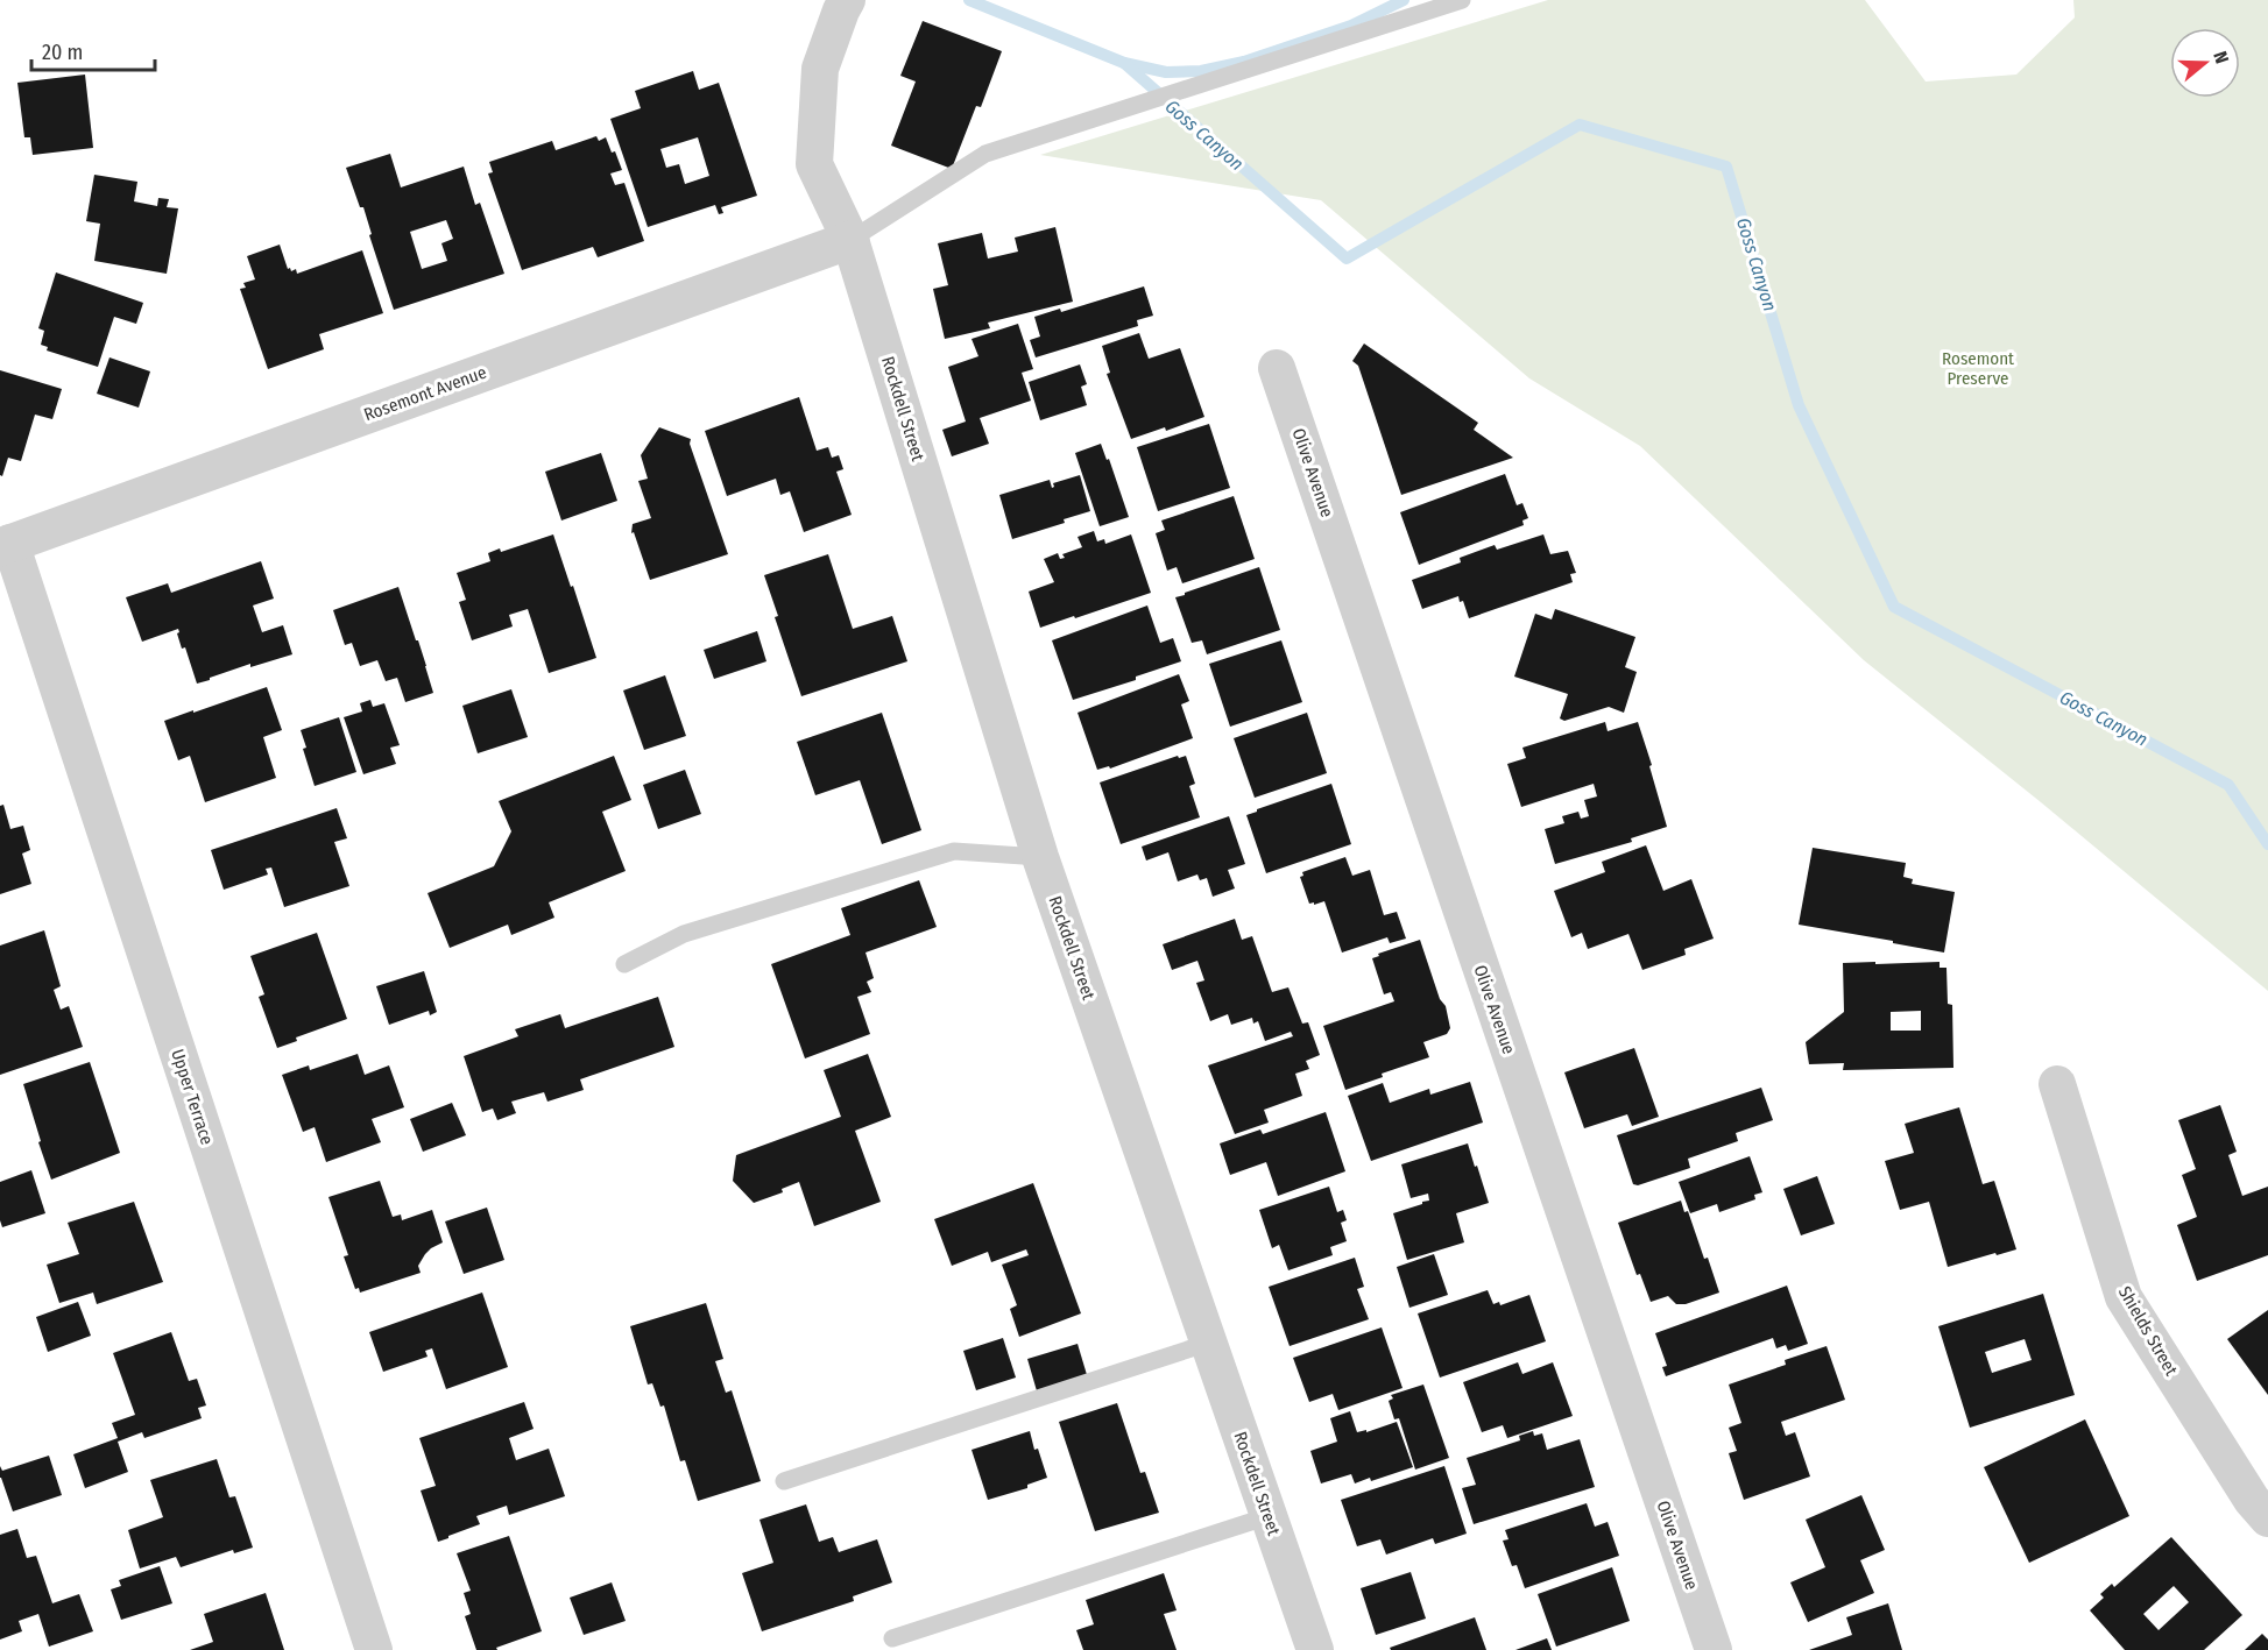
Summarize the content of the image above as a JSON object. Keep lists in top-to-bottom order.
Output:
{
  "streets": {
    "street": [
      "Rosemont Avenue",
      "Rockdell Street",
      "Olive Avenue",
      "Upper Terrace",
      "Shields Street"
    ]
  },
  "crossings": [
    ["Rosemont Avenue", "Rockdell Street"],
    ["Rosemont Avenue", "Upper Terrace"]
  ],
  "water": ["Goss Canyon"],
  "parks": ["Rosemont Preserve"],
  "scale_bar": "20 m",
  "north": "right"
}
